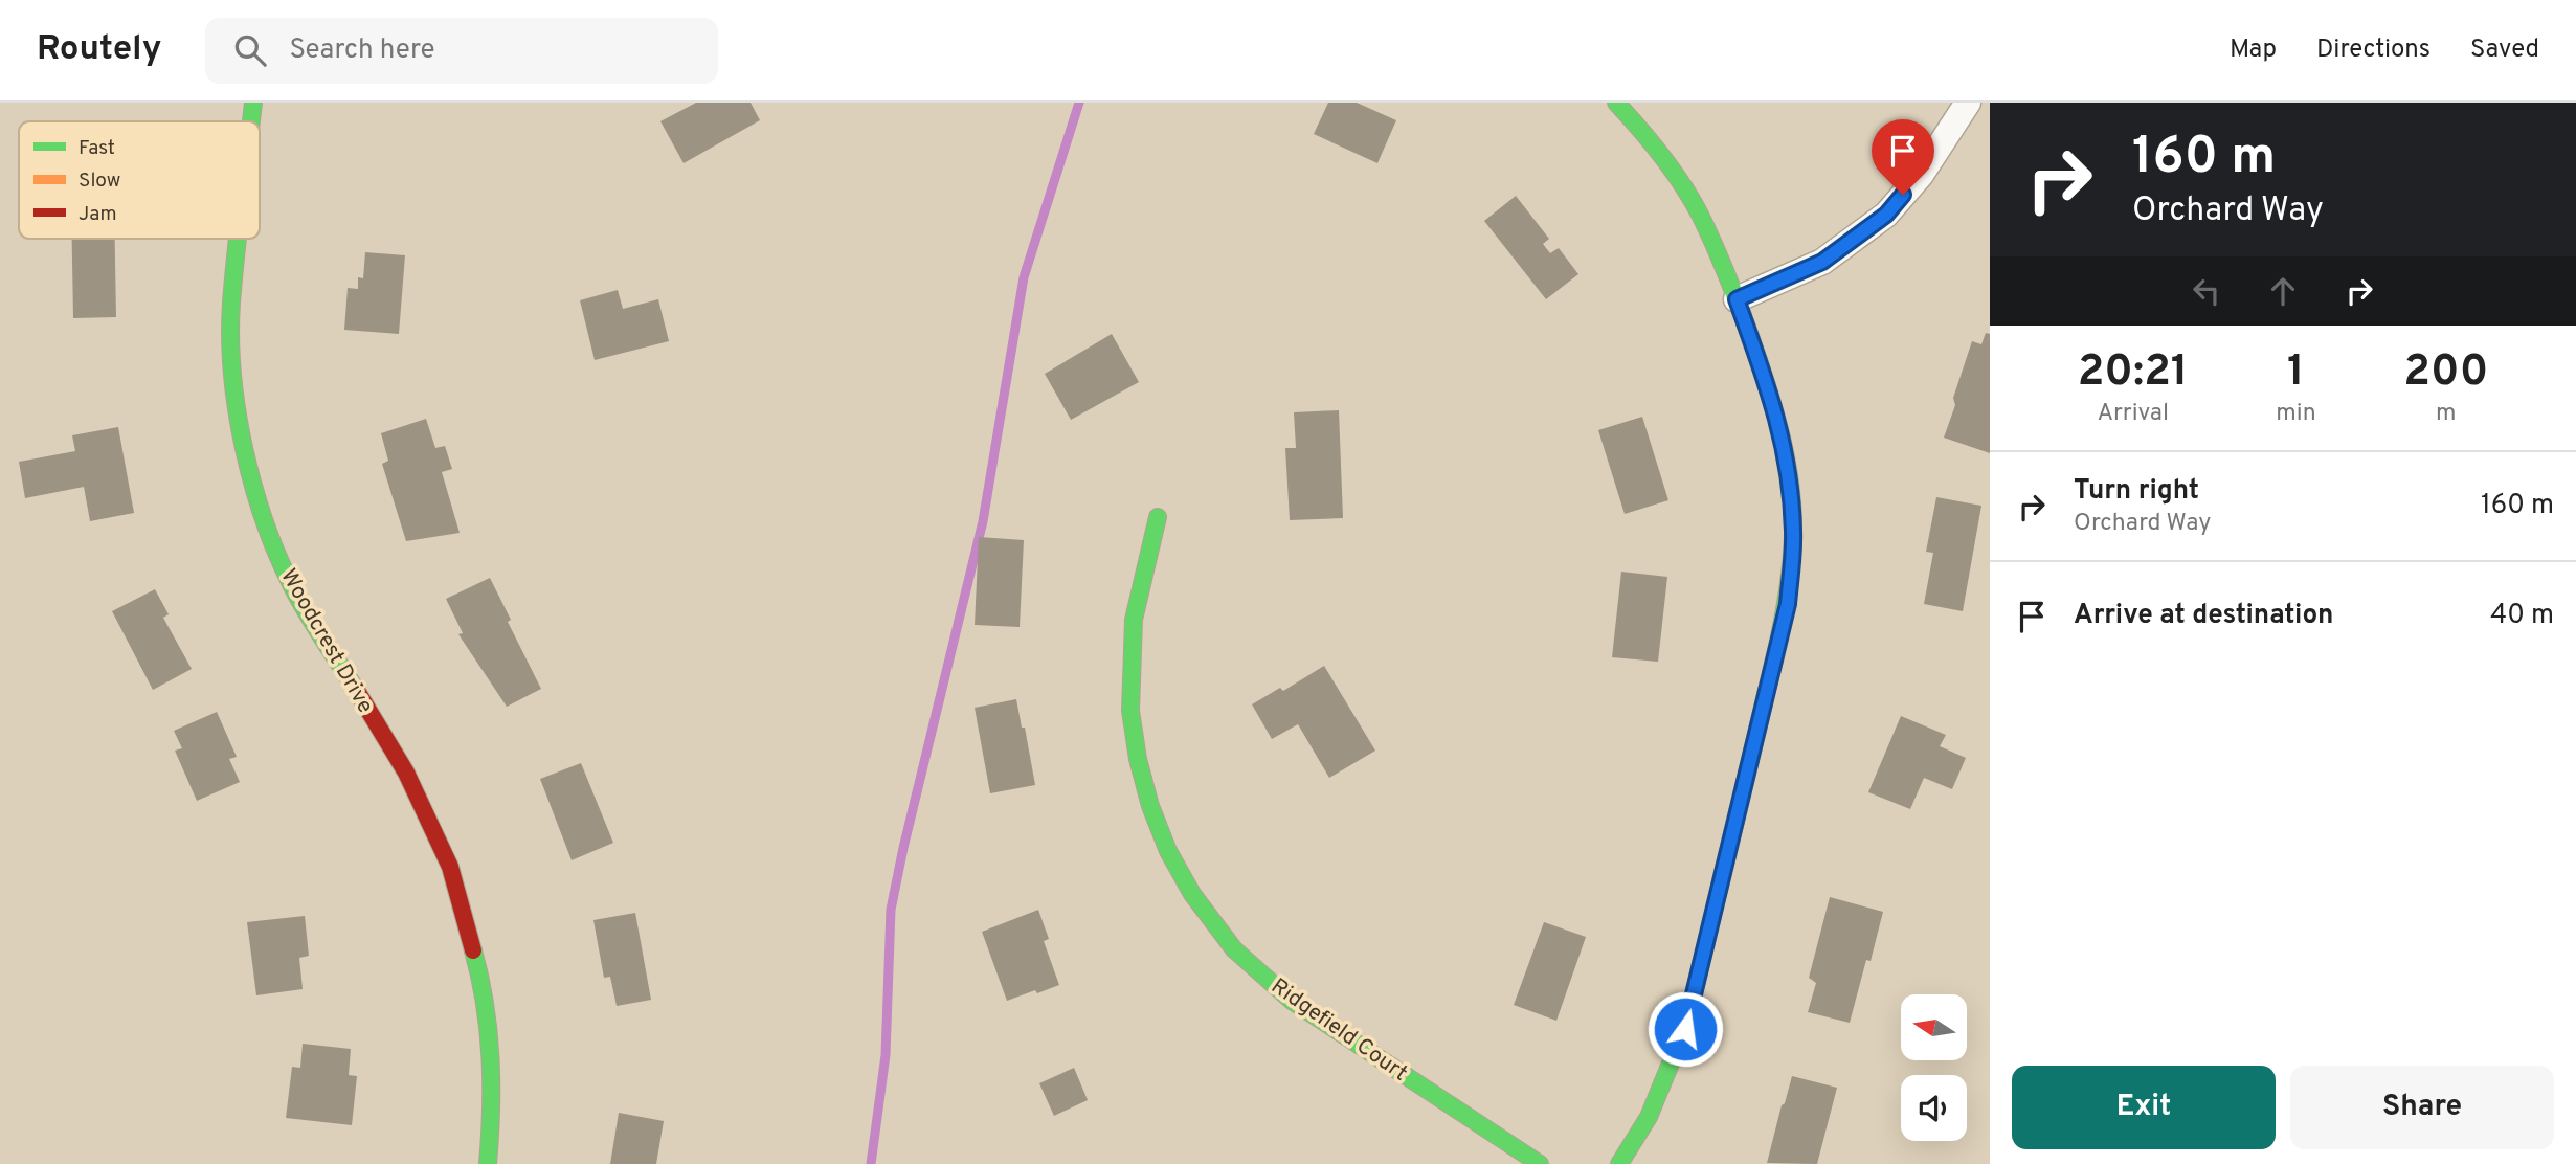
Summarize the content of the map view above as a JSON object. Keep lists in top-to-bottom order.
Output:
{
  "streets": {
    "street": ["Woodcrest Drive", "Ridgefield Court"]
  },
  "legend": ["Fast", "Slow", "Jam"],
  "north": "left",
  "page": {
    "header": "Routely",
    "search": "Search here",
    "nav": ["Map", "Directions", "Saved"],
    "turn": ["160 m", "Orchard Way"],
    "eta": [
      "20:21",
      "Arrival",
      "1",
      "min",
      "200",
      "m"
    ],
    "list": [
      {
        "name": "Turn right",
        "note": "Orchard Way",
        "value": "160 m"
      },
      {
        "name": "Arrive at destination",
        "value": "40 m"
      }
    ],
    "buttons": ["Exit", "Share"]
  }
}
